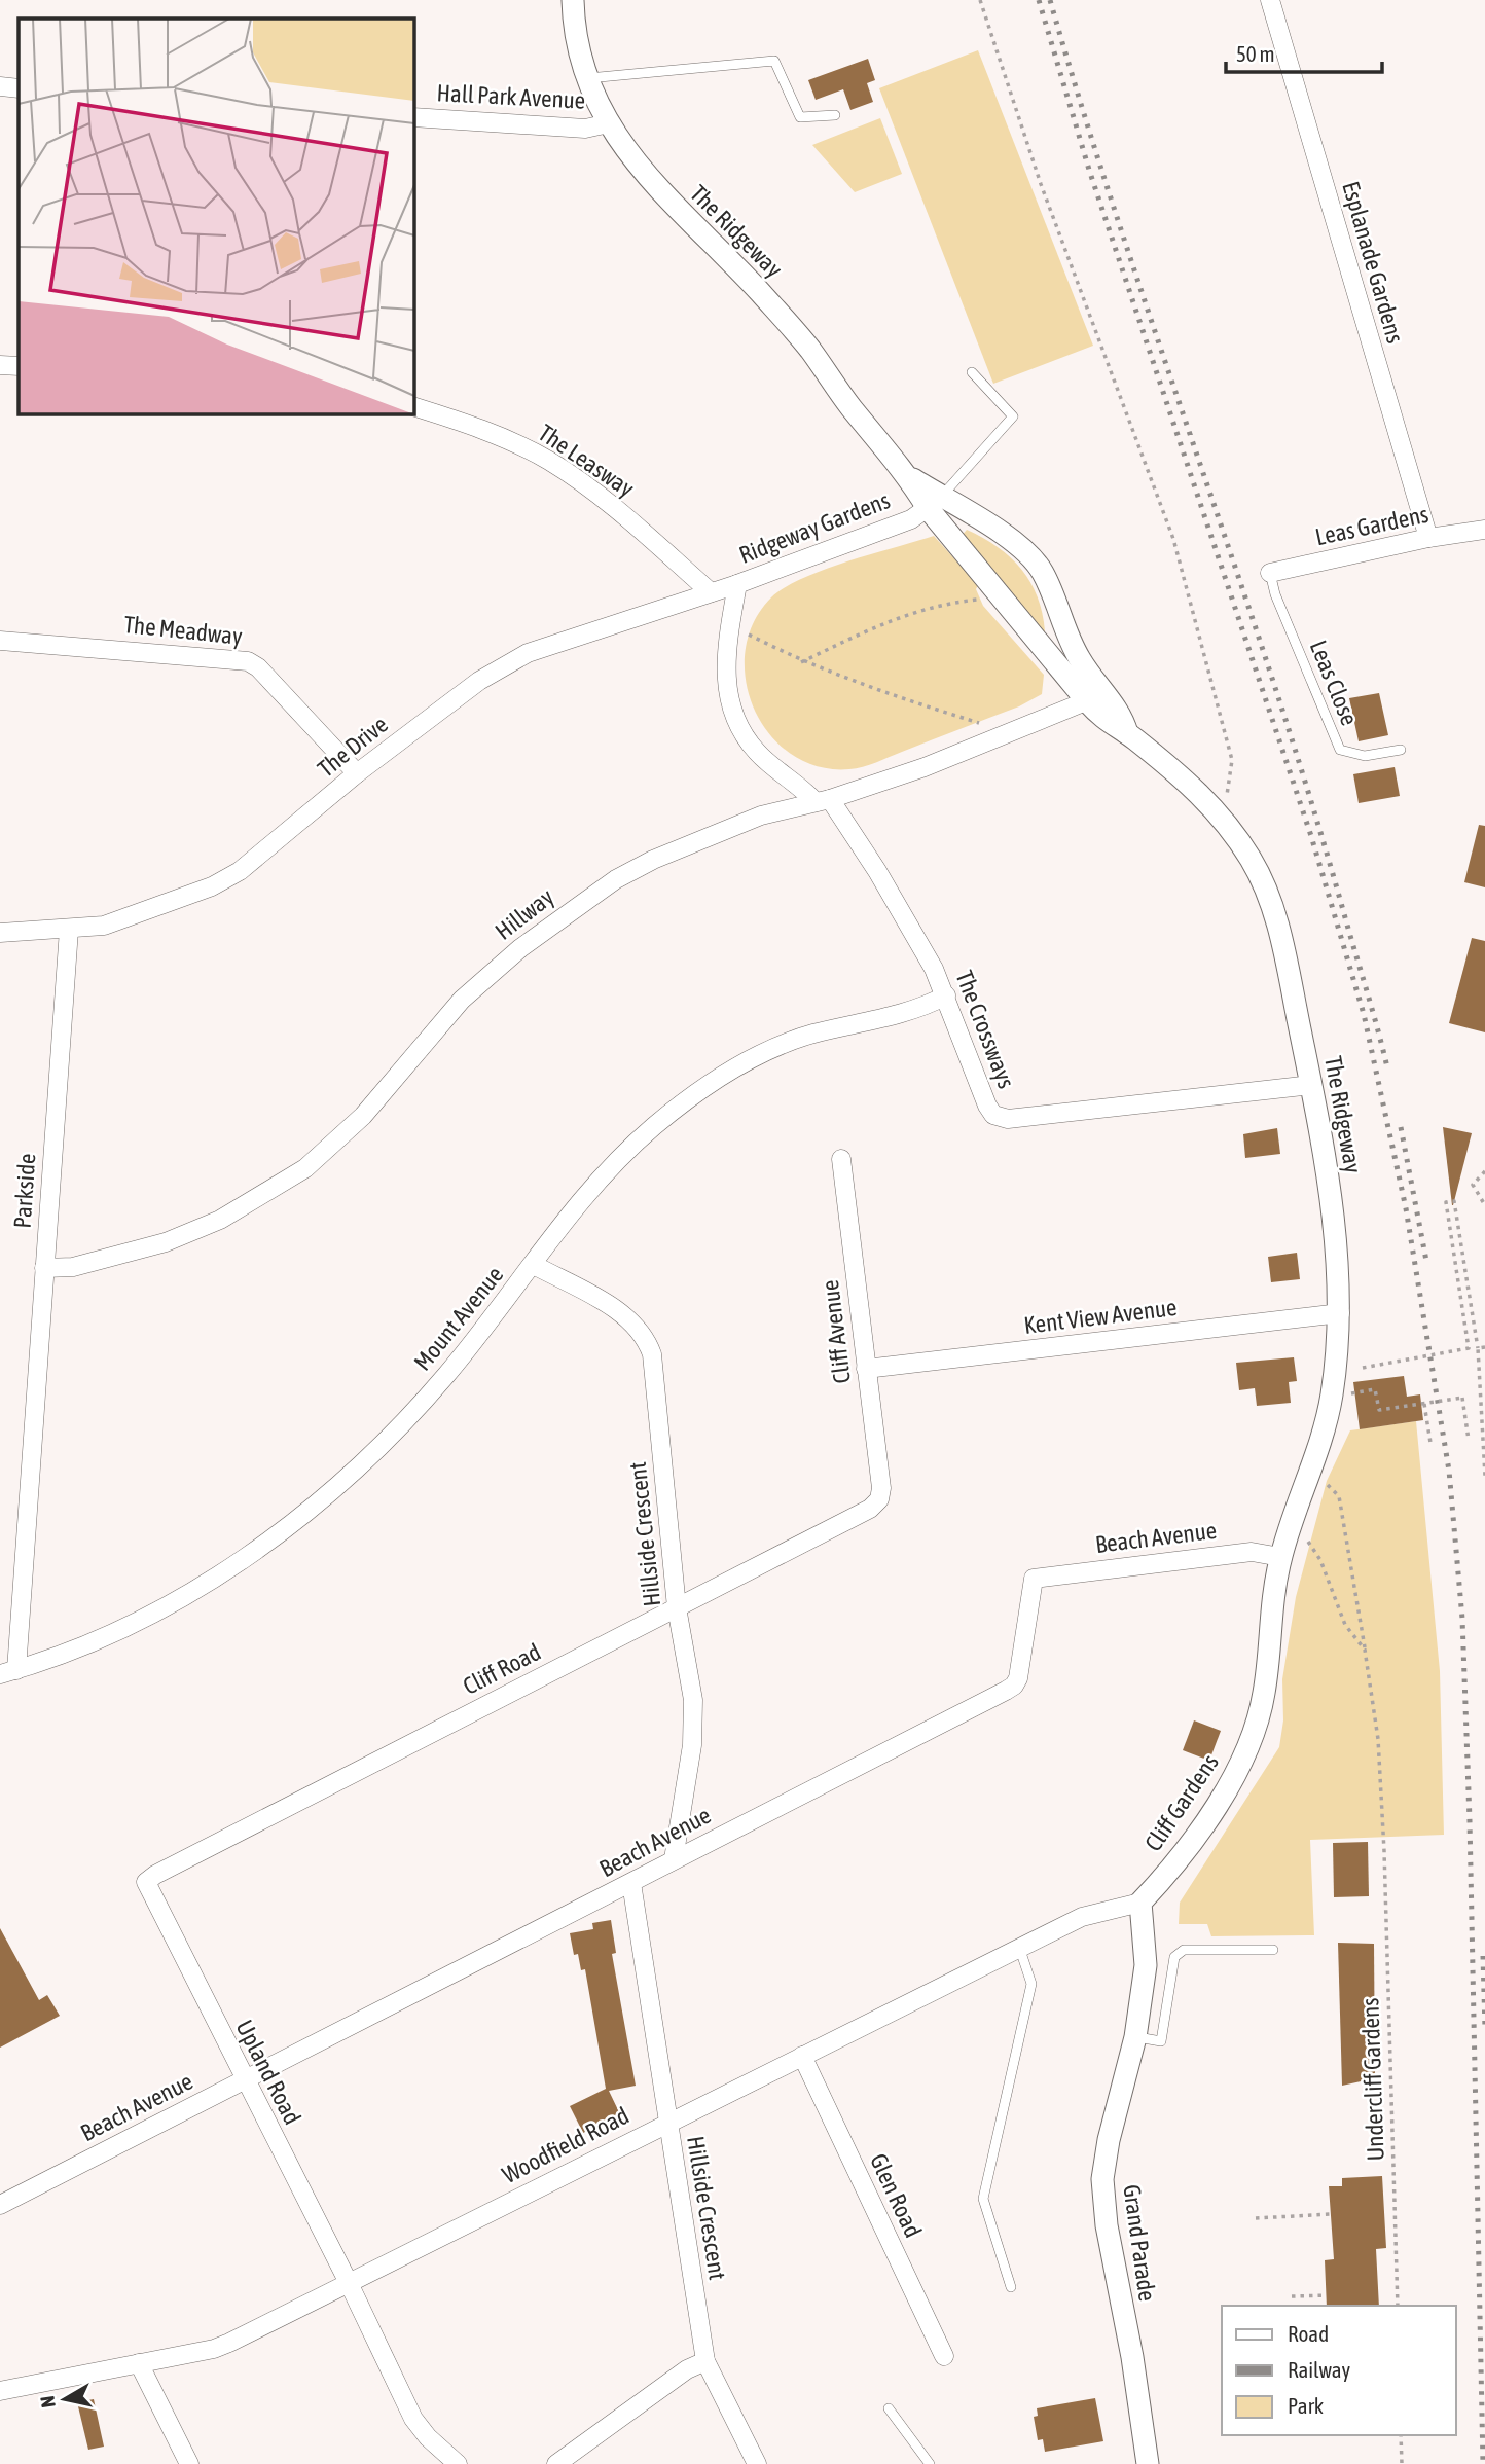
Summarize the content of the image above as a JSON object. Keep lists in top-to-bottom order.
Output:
{
  "streets": {
    "street": [
      "Hall Park Avenue",
      "The Ridgeway",
      "Esplanade Gardens",
      "The Leasway",
      "Leas Gardens",
      "Ridgeway Gardens",
      "The Meadway",
      "The Drive",
      "Hillway",
      "The Crossways",
      "Parkside",
      "Kent View Avenue",
      "Mount Avenue",
      "Cliff Avenue",
      "Hillside Crescent",
      "Beach Avenue",
      "Cliff Road",
      "Cliff Gardens",
      "Upland Road",
      "Woodfield Road",
      "Glen Road",
      "Grand Parade"
    ],
    "lane": ["Leas Close"],
    "path": ["Undercliff Gardens"]
  },
  "crossings": [
    ["Hall Park Avenue", "The Ridgeway"],
    ["The Ridgeway", "Ridgeway Gardens"],
    ["The Ridgeway", "Hillway"],
    ["The Ridgeway", "The Crossways"],
    ["The Ridgeway", "Kent View Avenue"],
    ["The Ridgeway", "Beach Avenue"],
    ["The Ridgeway", "Cliff Gardens"],
    ["Esplanade Gardens", "Leas Gardens"],
    ["The Leasway", "The Drive"],
    ["Leas Gardens", "Leas Close"],
    ["Ridgeway Gardens", "The Drive"],
    ["Ridgeway Gardens", "Hillway"],
    ["Ridgeway Gardens", "The Crossways"],
    ["The Meadway", "The Drive"],
    ["The Drive", "Parkside"],
    ["Hillway", "The Crossways"],
    ["Hillway", "Parkside"],
    ["The Crossways", "Mount Avenue"],
    ["Parkside", "Mount Avenue"],
    ["Kent View Avenue", "Cliff Avenue"],
    ["Mount Avenue", "Hillside Crescent"],
    ["Cliff Avenue", "Cliff Road"],
    ["Hillside Crescent", "Beach Avenue"],
    ["Hillside Crescent", "Cliff Road"],
    ["Hillside Crescent", "Woodfield Road"],
    ["Beach Avenue", "Cliff Gardens"],
    ["Beach Avenue", "Upland Road"],
    ["Cliff Road", "Upland Road"],
    ["Cliff Gardens", "Woodfield Road"],
    ["Cliff Gardens", "Grand Parade"],
    ["Upland Road", "Woodfield Road"],
    ["Woodfield Road", "Glen Road"],
    ["Woodfield Road", "Grand Parade"]
  ],
  "legend": ["Road", "Railway", "Park"],
  "scale_bar": "50 m",
  "north": "left"
}
